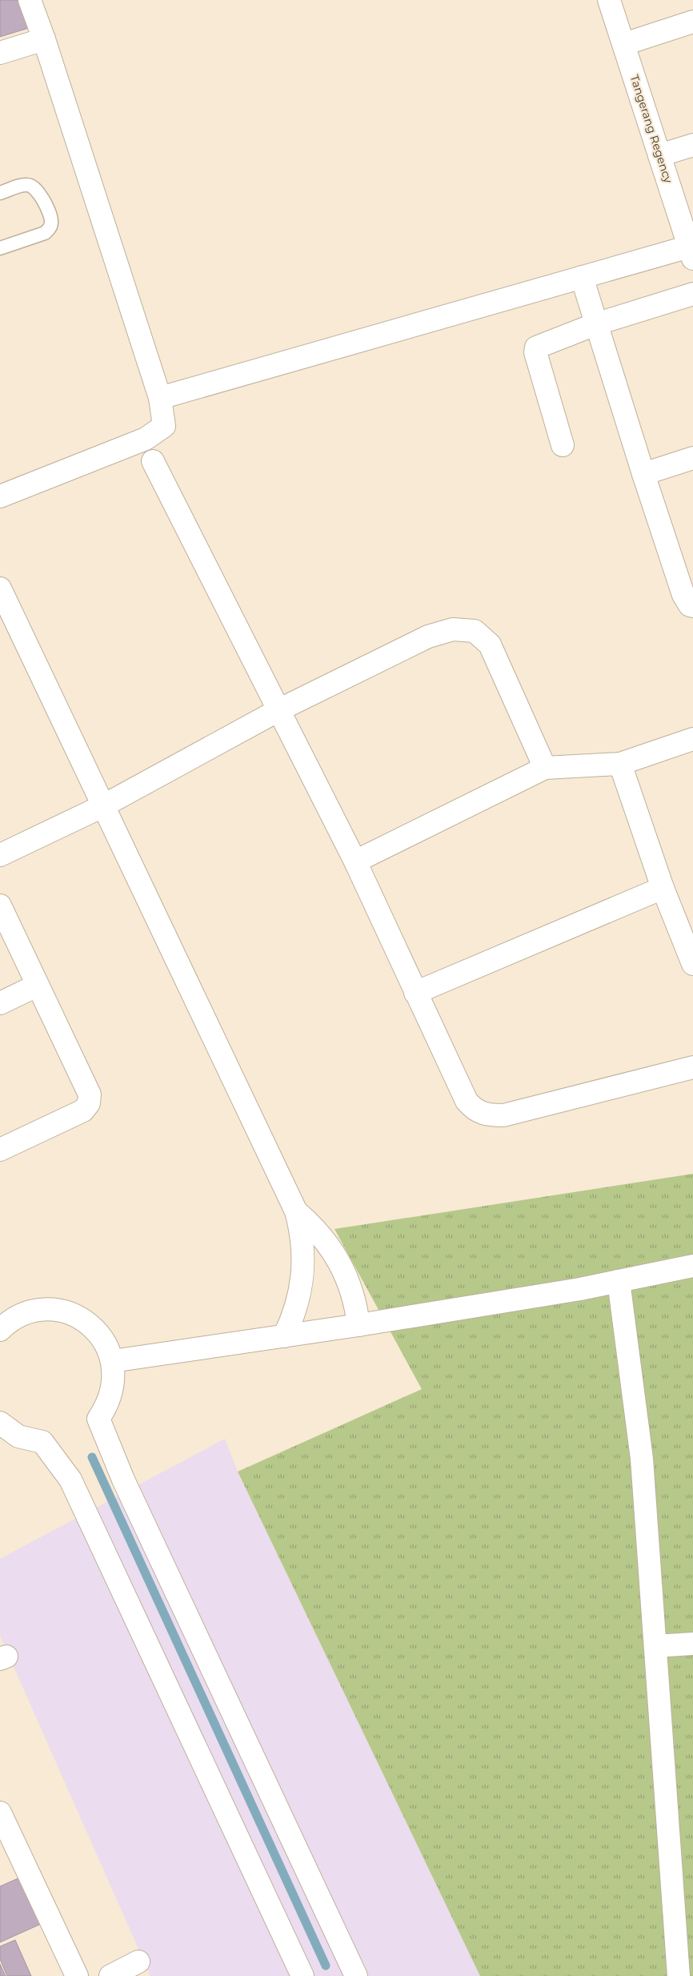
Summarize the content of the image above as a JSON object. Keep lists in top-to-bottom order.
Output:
{
  "streets": {
    "street": ["Tangerang Regency"]
  }
}
